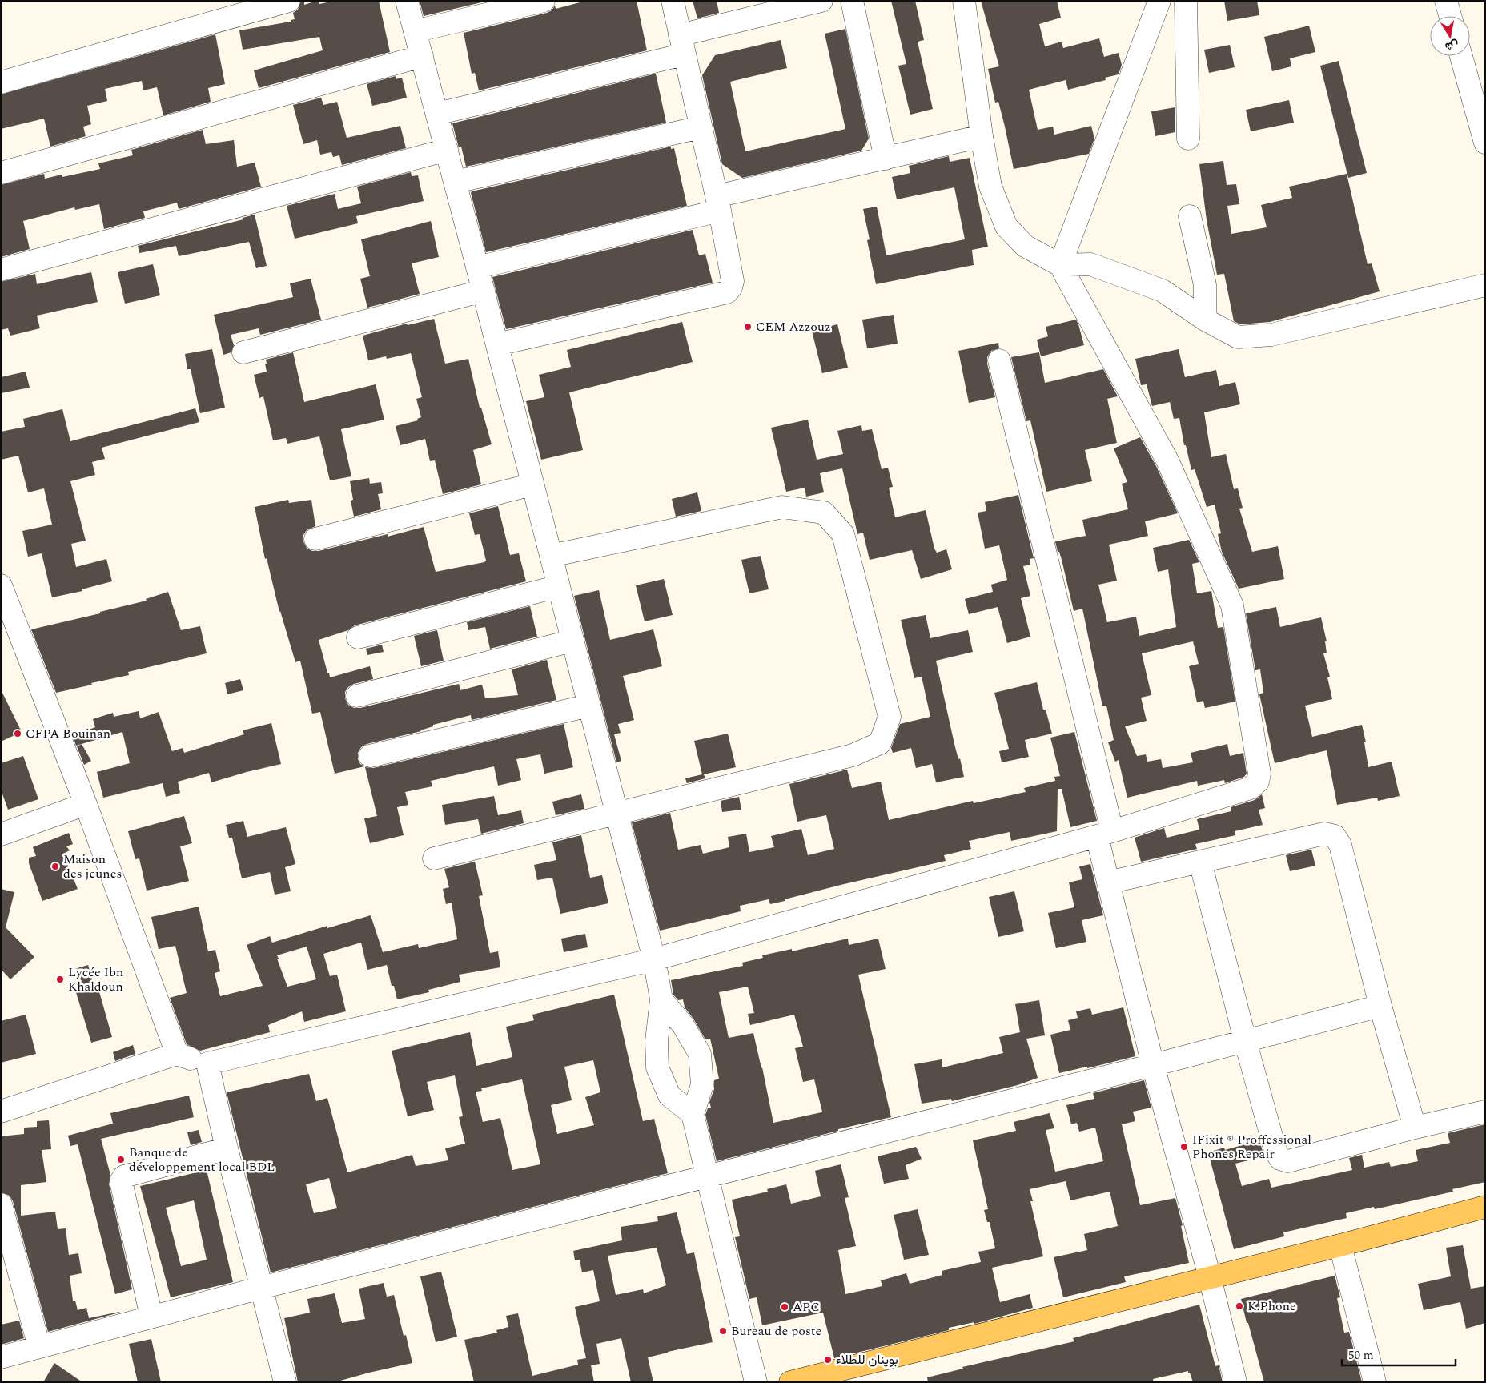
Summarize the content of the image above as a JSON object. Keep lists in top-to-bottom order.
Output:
{
  "places": [
    "CEM Azzouz",
    "CFPA Bouinan",
    "Maison des jeunes",
    "Lycée Ibn Khaldoun",
    "IFixit ® Proffessional Phones Repair",
    "Banque de développement local BDL",
    "K.Phone",
    "APC",
    "Bureau de poste",
    "بوينان للطلاء"
  ],
  "scale_bar": "50 m",
  "north": "bottom"
}
